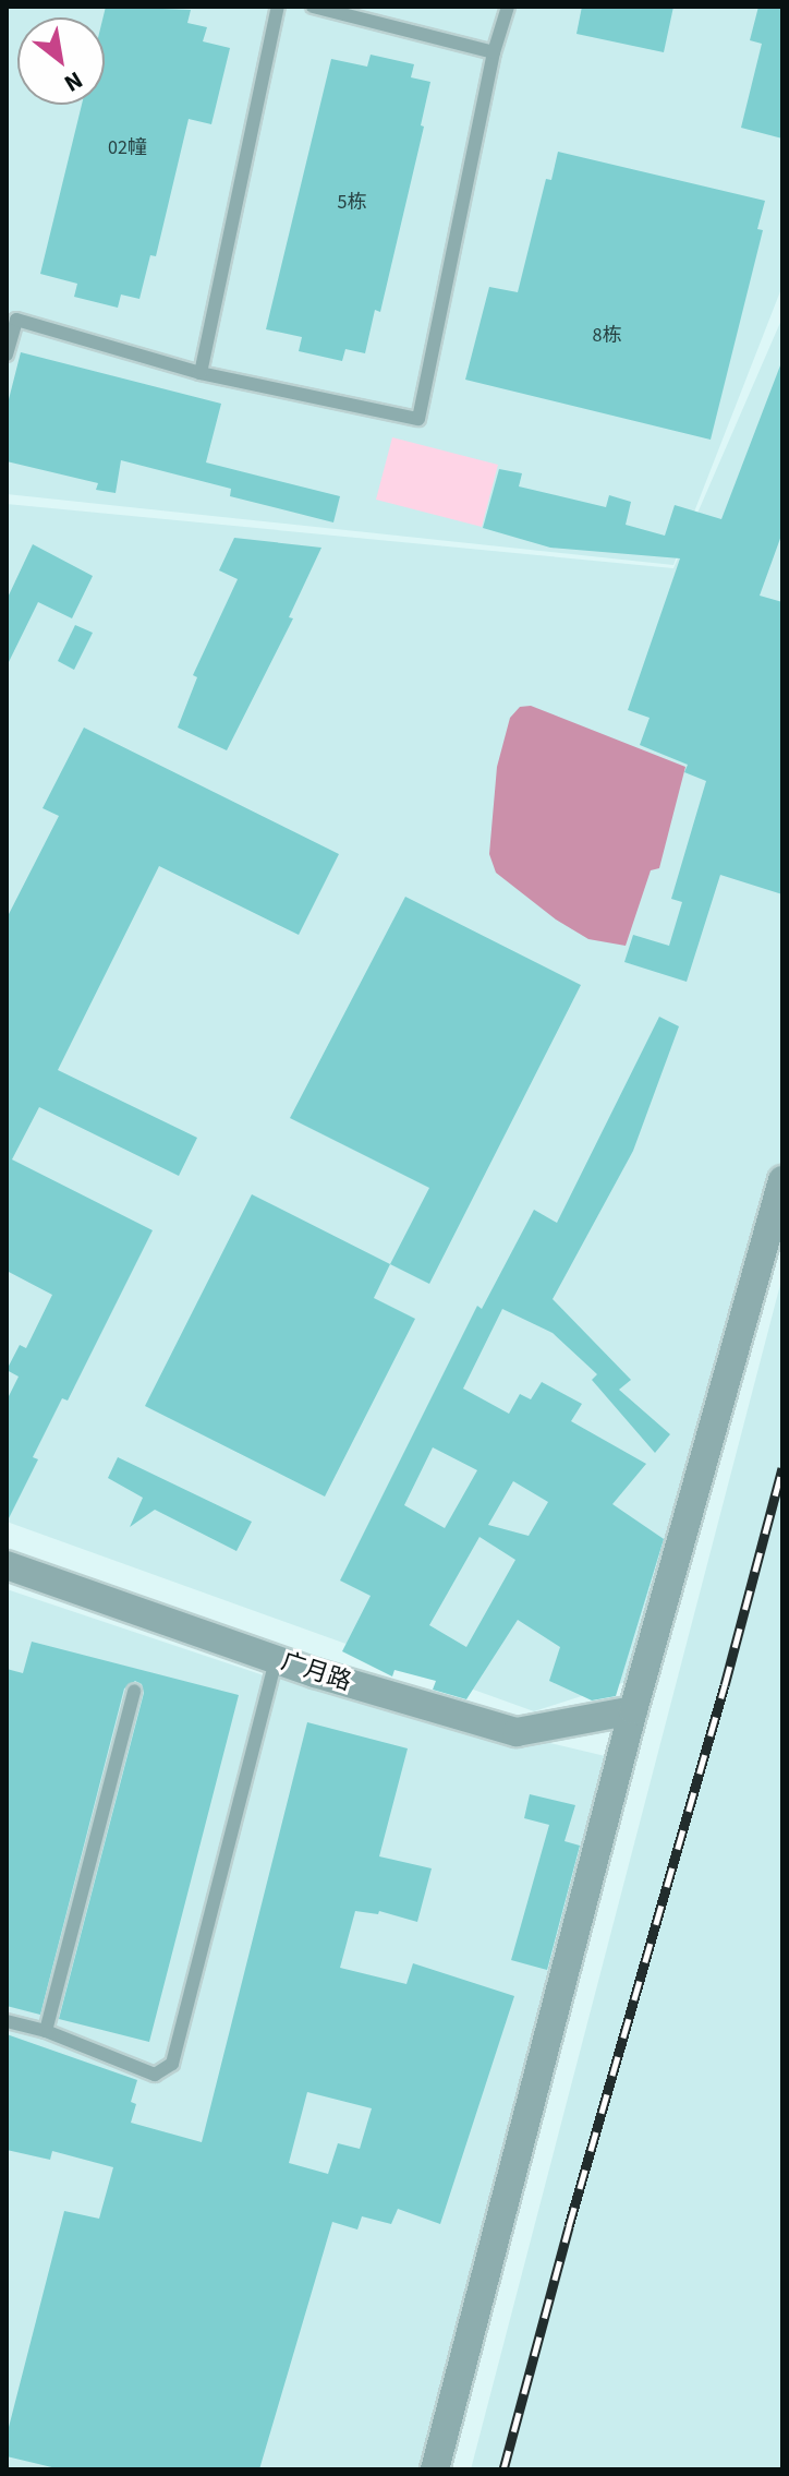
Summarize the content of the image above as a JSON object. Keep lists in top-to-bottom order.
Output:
{
  "streets": {
    "street": ["广月路"]
  },
  "house_numbers": ["02幢", "5栋", "8栋"],
  "north": "bottom right"
}
